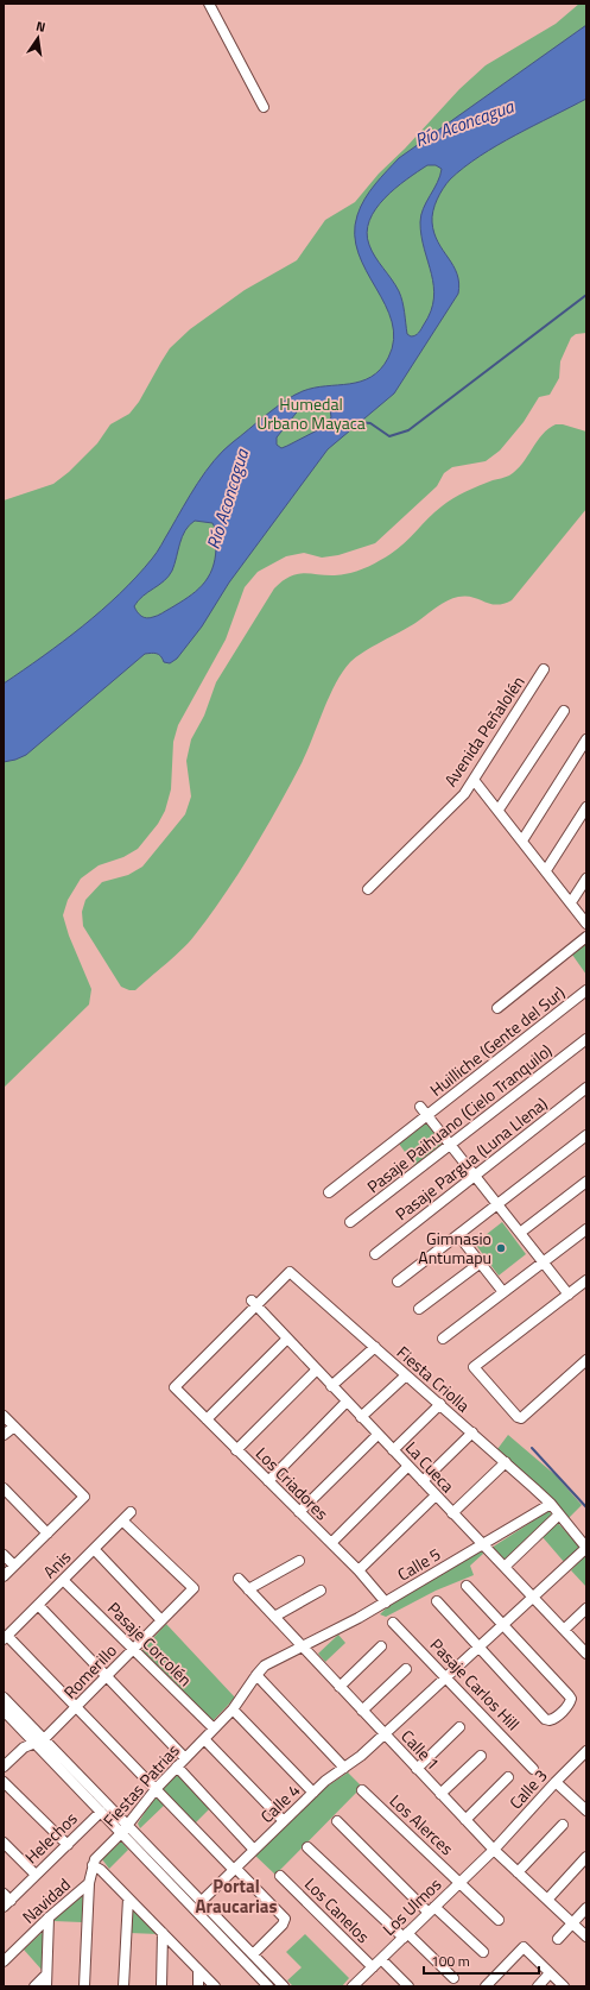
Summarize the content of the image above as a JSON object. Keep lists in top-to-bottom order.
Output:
{
  "streets": {
    "street": [
      "Avenida Peñalolén",
      "Huilliche (Gente del Sur)",
      "Pasaje Paihuano (Cielo Tranquilo)",
      "Pasaje Pargua (Luna Llena)",
      "Fiesta Criolla",
      "La Cueca",
      "Los Criadores",
      "Anis",
      "Calle 5",
      "Pasaje Corcolén",
      "Romerillo",
      "Pasaje Carlos Hill",
      "Calle 1",
      "Fiestas Patrias",
      "Calle 3",
      "Calle 4",
      "Los Alerces",
      "Helechos",
      "Navidad",
      "Los Ulmos",
      "Los Canelos"
    ]
  },
  "crossings": [
    ["Fiesta Criolla", "La Cueca"],
    ["Fiesta Criolla", "Los Criadores"],
    ["Fiesta Criolla", "Calle 5"],
    ["Fiesta Criolla", "Calle 4"],
    ["La Cueca", "Los Criadores"],
    ["La Cueca", "Calle 5"],
    ["La Cueca", "Calle 4"],
    ["Los Criadores", "Calle 5"],
    ["Anis", "Pasaje Corcolén"],
    ["Anis", "Romerillo"],
    ["Calle 5", "Calle 1"],
    ["Calle 5", "Fiestas Patrias"],
    ["Pasaje Corcolén", "Romerillo"],
    ["Pasaje Corcolén", "Fiestas Patrias"],
    ["Pasaje Carlos Hill", "Calle 4"],
    ["Calle 1", "Fiestas Patrias"],
    ["Calle 1", "Calle 3"],
    ["Calle 1", "Calle 4"],
    ["Calle 1", "Los Ulmos"],
    ["Fiestas Patrias", "Navidad"],
    ["Calle 3", "Los Ulmos"],
    ["Los Alerces", "Los Ulmos"],
    ["Los Ulmos", "Los Canelos"]
  ],
  "districts": ["Portal Araucarias"],
  "water": ["Río Aconcagua"],
  "parks": ["Humedal Urbano Mayaca"],
  "places": ["Gimnasio Antumapu"],
  "scale_bar": "100 m",
  "north": "top"
}
